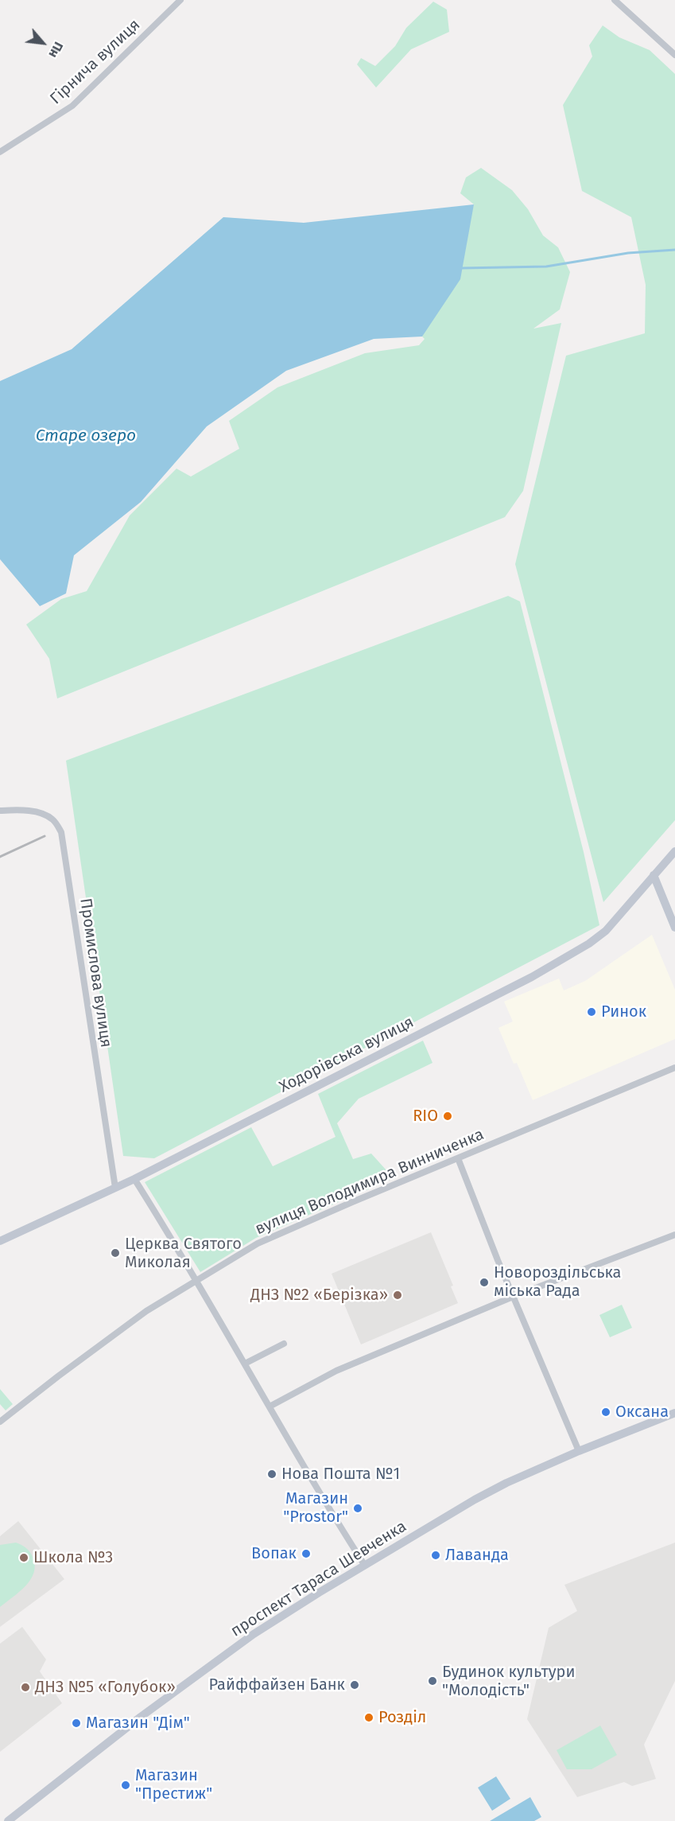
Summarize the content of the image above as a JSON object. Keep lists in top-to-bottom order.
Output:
{
  "streets": {
    "street": [
      "Гірнича вулиця",
      "Промислова вулиця",
      "Ходорівська вулиця",
      "вулиця Володимира Винниченка",
      "проспект Тараса Шевченка"
    ]
  },
  "crossings": [
    ["Промислова вулиця", "Ходорівська вулиця"]
  ],
  "water": ["Старе озеро"],
  "places": [
    "Ринок",
    "RIO",
    "Церква Святого Миколая",
    "Новороздільська міська Рада",
    "ДНЗ №2 «Берізка»",
    "Оксана",
    "Нова Пошта №1",
    "Магазин \"Prostor\"",
    "Вопак",
    "Лаванда",
    "Школа №3",
    "Будинок культури \"Молодість\"",
    "Райффайзен Банк",
    "ДНЗ №5 «Голубок»",
    "Розділ",
    "Магазин \"Дім\"",
    "Магазин \"Престиж\""
  ],
  "north": "bottom right"
}
